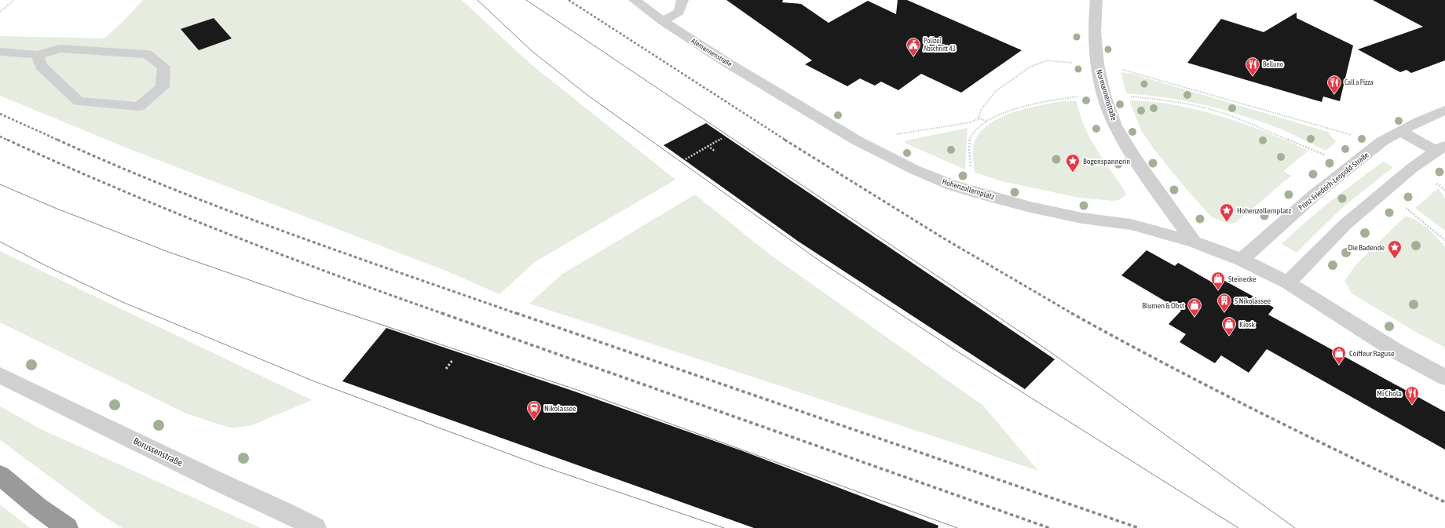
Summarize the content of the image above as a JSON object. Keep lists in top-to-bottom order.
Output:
{
  "streets": {
    "street": [
      "Alemannenstraße",
      "Normannenstraße",
      "Prinz-Friedrich-Leopold-Straße",
      "Hohenzollernplatz",
      "Borussenstraße"
    ]
  },
  "crossings": [
    ["Alemannenstraße", "Hohenzollernplatz"],
    ["Normannenstraße", "Hohenzollernplatz"],
    ["Prinz-Friedrich-Leopold-Straße", "Hohenzollernplatz"]
  ],
  "places": {
    "public building": ["Polizei Abschnitt 43"],
    "restaurant": ["Belluno", "Call a Pizza", "Mi Chola"],
    "place": ["Bogenspannerin", "Hohenzollernplatz", "Die Badende"],
    "shop": [
      "Steinecke",
      "Blumen & Obst",
      "Kiosk",
      "Coiffeur Raguse"
    ],
    "building": ["S Nikolassee"],
    "station": ["Nikolassee"]
  }
}
